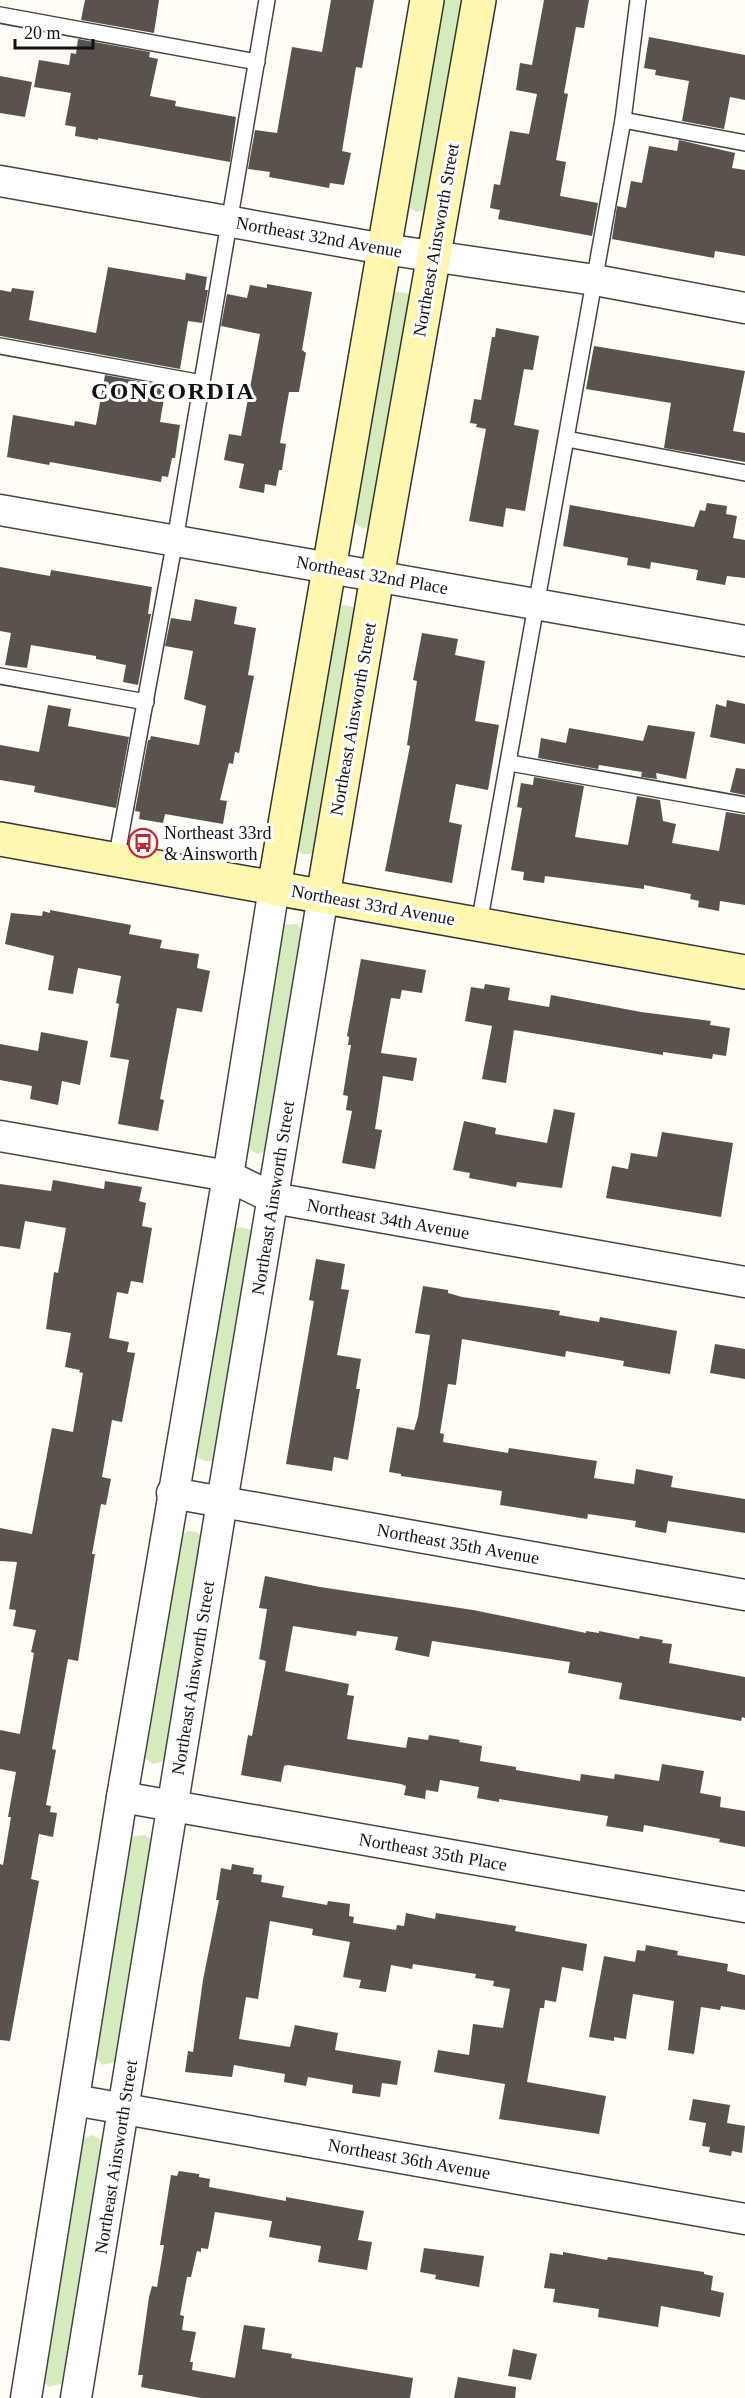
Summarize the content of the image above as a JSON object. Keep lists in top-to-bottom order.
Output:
{
  "streets": {
    "street": [
      "Northeast 32nd Avenue",
      "Northeast Ainsworth Street",
      "Northeast 32nd Place",
      "Northeast 33rd Avenue",
      "Northeast 34th Avenue",
      "Northeast 35th Avenue",
      "Northeast 35th Place",
      "Northeast 36th Avenue"
    ]
  },
  "crossings": [
    ["Northeast 32nd Avenue", "Northeast Ainsworth Street"],
    ["Northeast Ainsworth Street", "Northeast 32nd Place"],
    ["Northeast Ainsworth Street", "Northeast 33rd Avenue"],
    ["Northeast Ainsworth Street", "Northeast 34th Avenue"],
    ["Northeast Ainsworth Street", "Northeast 35th Avenue"],
    ["Northeast Ainsworth Street", "Northeast 35th Place"],
    ["Northeast Ainsworth Street", "Northeast 36th Avenue"]
  ],
  "districts": ["CONCORDIA"],
  "places": {
    "bus stop": ["Northeast 33rd & Ainsworth"]
  },
  "scale_bar": "20 m"
}
